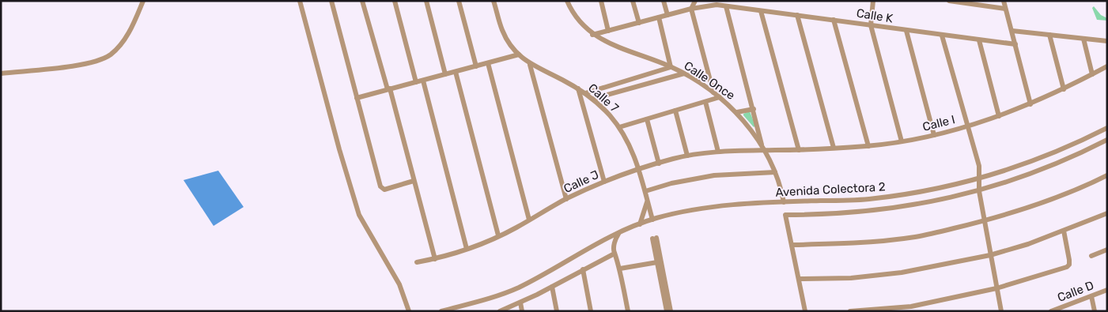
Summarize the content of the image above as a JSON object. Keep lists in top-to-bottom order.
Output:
{
  "streets": {
    "street": [
      "Calle K",
      "Calle Once",
      "Calle 7",
      "Calle I",
      "Calle J",
      "Avenida Colectora 2",
      "Calle D"
    ]
  },
  "crossings": [
    ["Calle K", "Calle Once"],
    ["Calle Once", "Calle I"],
    ["Calle Once", "Calle J"],
    ["Calle Once", "Avenida Colectora 2"],
    ["Calle 7", "Calle J"],
    ["Calle 7", "Avenida Colectora 2"],
    ["Calle I", "Calle J"]
  ]
}
